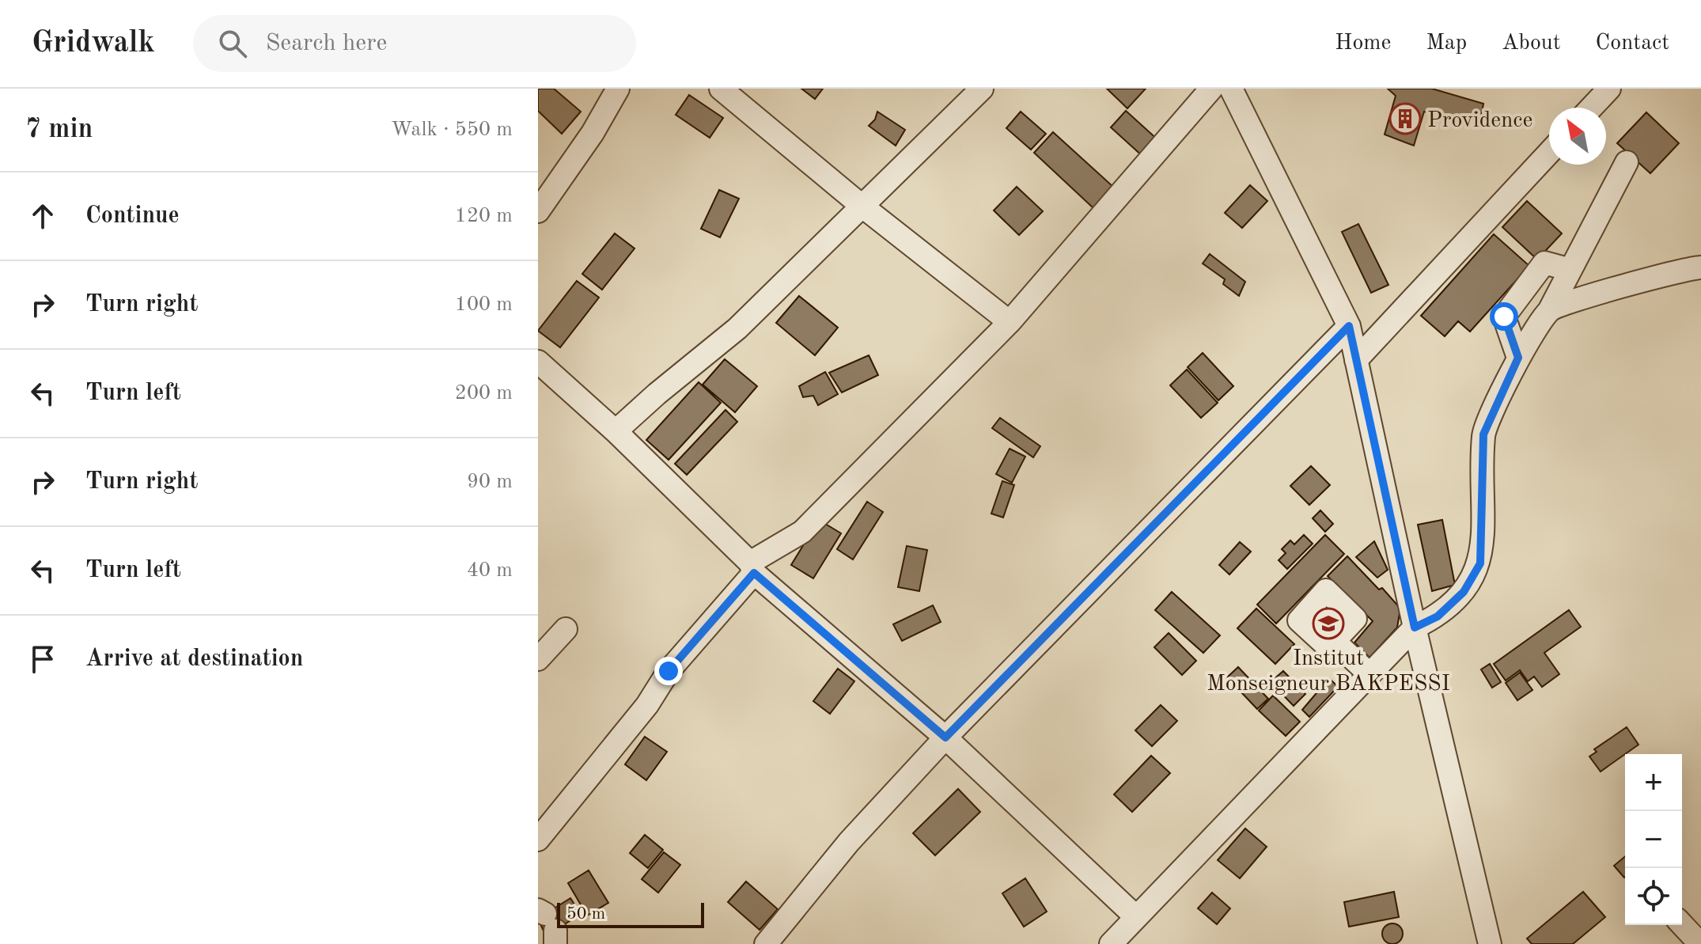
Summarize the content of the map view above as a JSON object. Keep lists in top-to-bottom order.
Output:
{
  "places": {
    "building": ["Providence"],
    "school or university": ["Institut Monseigneur BAKPESSI"]
  },
  "scale_bar": "50 m",
  "north": "top left",
  "page": {
    "header": "Gridwalk",
    "search": "Search here",
    "nav": [
      "Home",
      "Map",
      "About",
      "Contact"
    ],
    "heading": ["7 min", "Walk · 550 m"],
    "list": [
      ["Continue", "120 m"],
      ["Turn right", "100 m"],
      ["Turn left", "200 m"],
      ["Turn right", "90 m"],
      ["Turn left", "40 m"],
      "Arrive at destination"
    ],
    "map_buttons": ["+", "−"],
    "scale": "50 m"
  }
}
